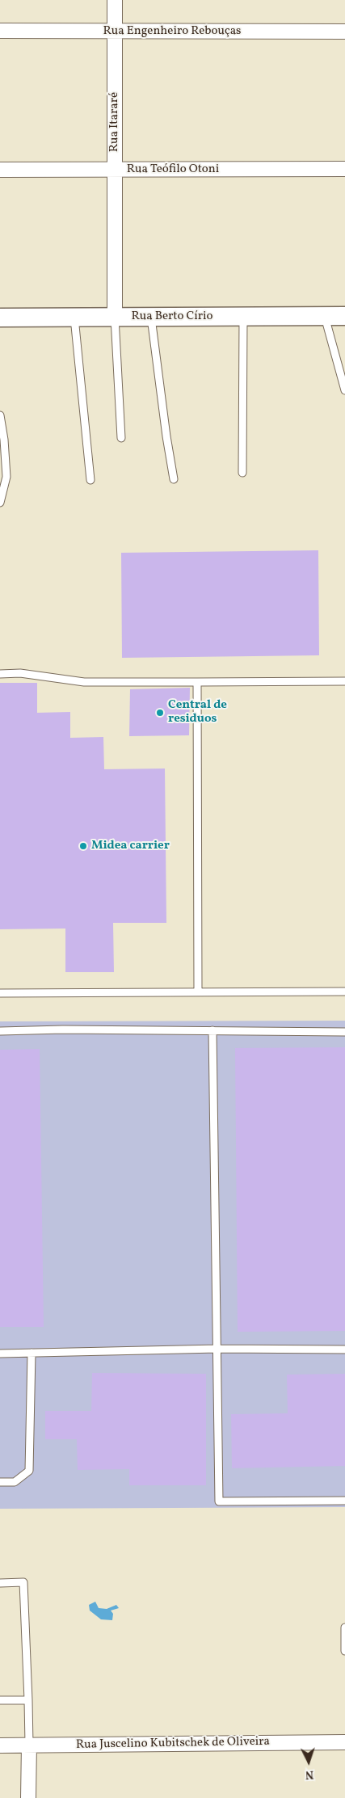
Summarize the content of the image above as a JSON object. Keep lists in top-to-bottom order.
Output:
{
  "streets": {
    "street": [
      "Rua Engenheiro Rebouças",
      "Rua Itararé",
      "Rua Teófilo Otoni",
      "Rua Berto Círio",
      "Rua Juscelino Kubitschek de Oliveira"
    ]
  },
  "crossings": [
    ["Rua Engenheiro Rebouças", "Rua Itararé"],
    ["Rua Itararé", "Rua Teófilo Otoni"],
    ["Rua Itararé", "Rua Berto Círio"]
  ],
  "places": ["Central de residuos", "Midea carrier"],
  "north": "bottom"
}
